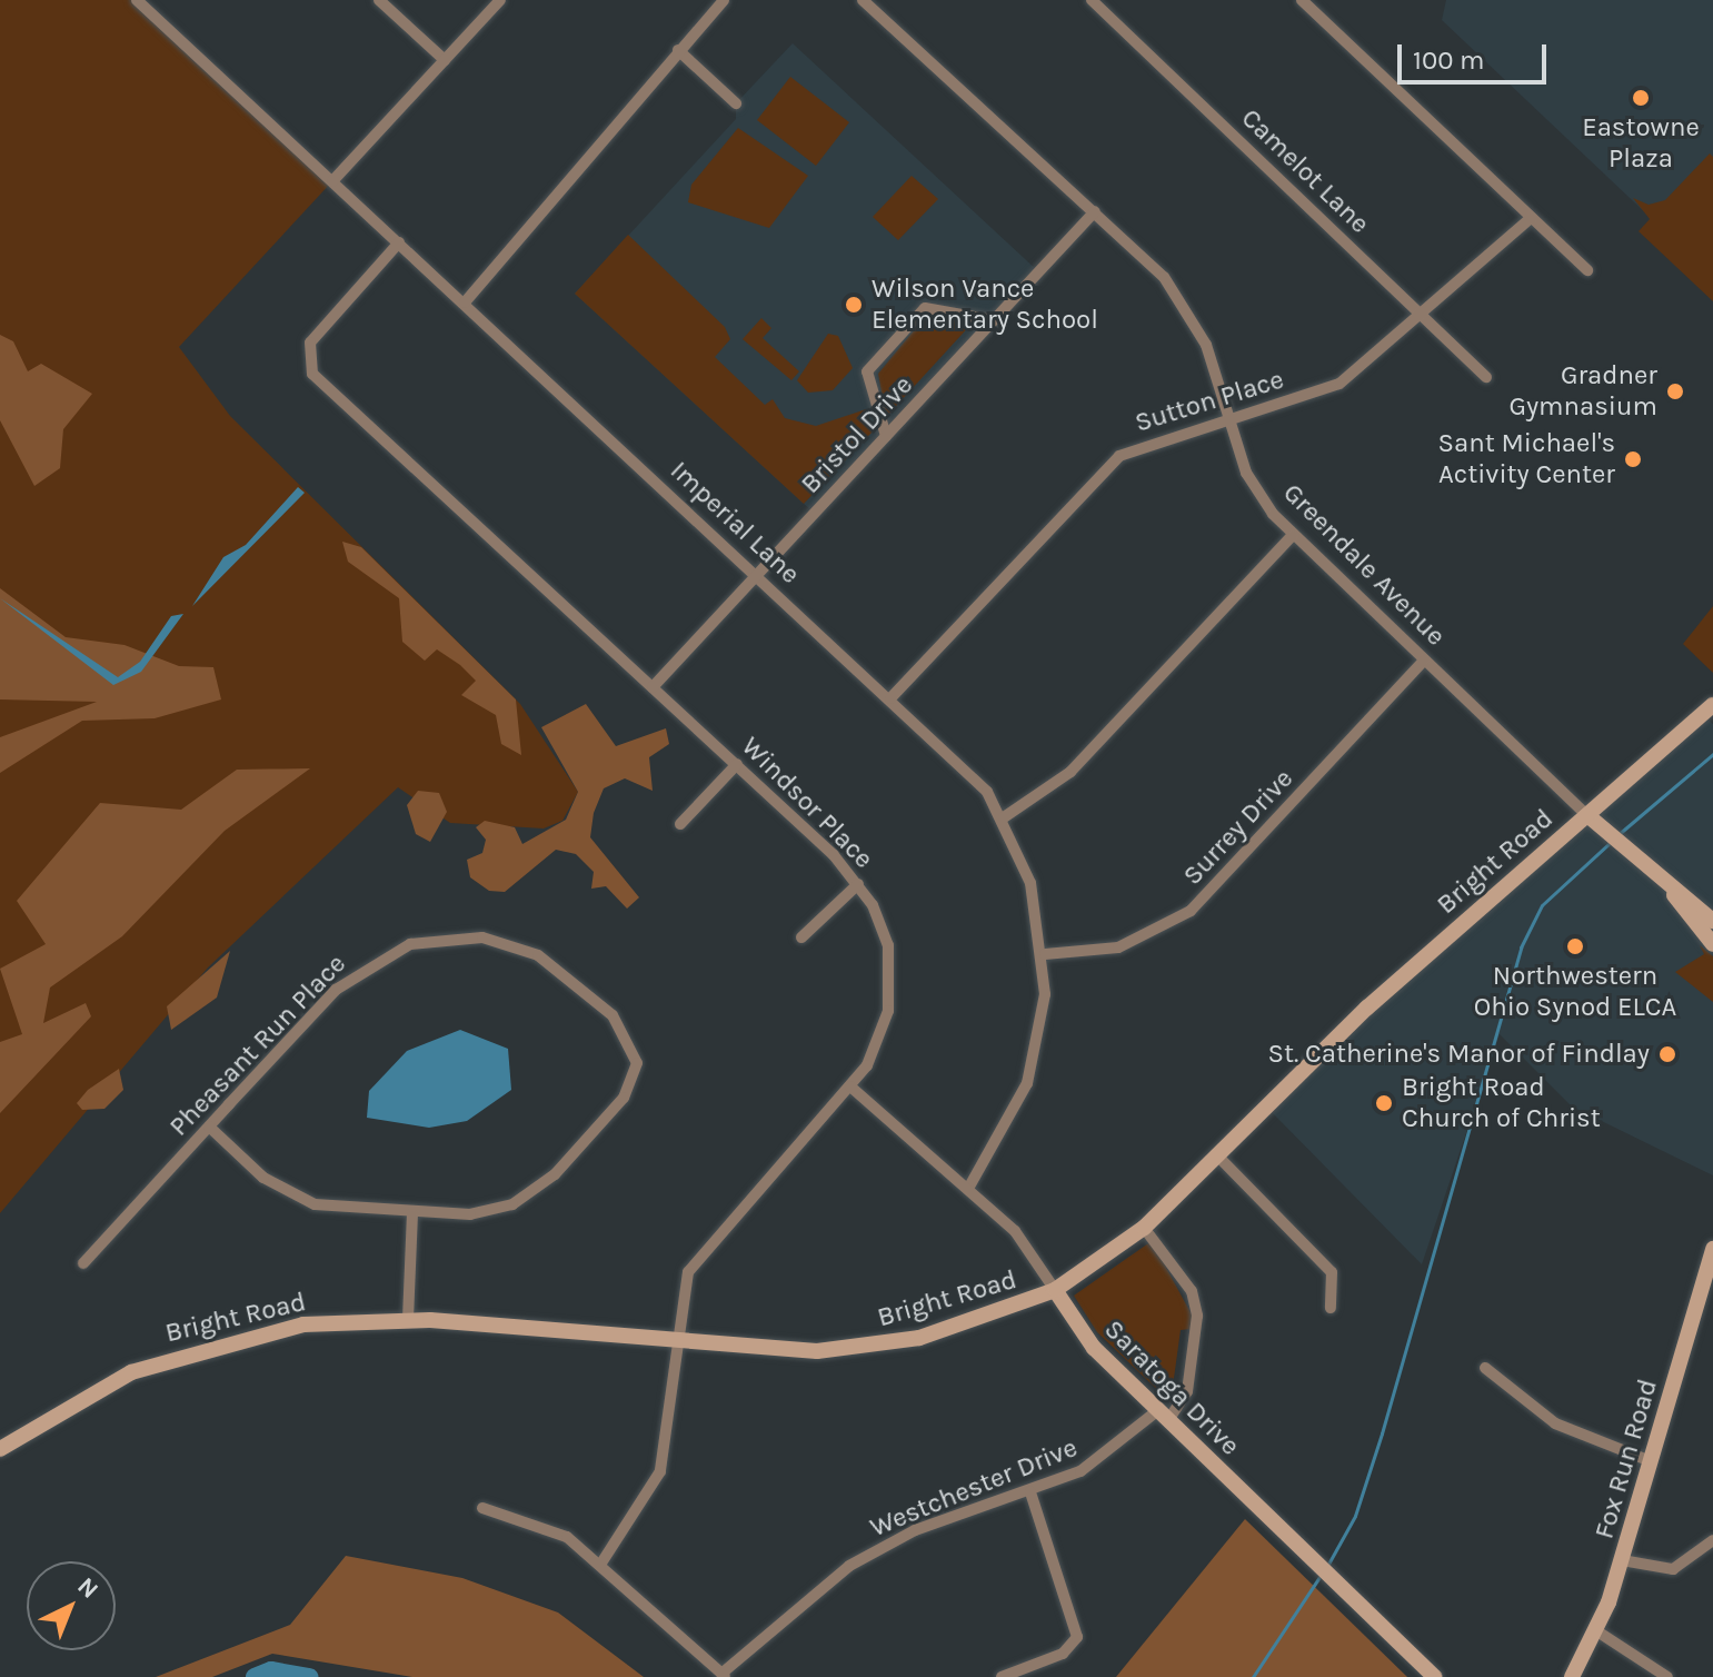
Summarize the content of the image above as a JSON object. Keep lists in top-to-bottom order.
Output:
{
  "streets": {
    "main road": [
      "Greendale Avenue",
      "Bright Road",
      "Saratoga Drive",
      "Fox Run Road"
    ],
    "street": [
      "Camelot Lane",
      "Sutton Place",
      "Bristol Drive",
      "Imperial Lane",
      "Windsor Place",
      "Surrey Drive",
      "Pheasant Run Place",
      "Westchester Drive"
    ]
  },
  "crossings": [
    ["Camelot Lane", "Sutton Place"],
    ["Sutton Place", "Imperial Lane"],
    ["Sutton Place", "Greendale Avenue"],
    ["Bristol Drive", "Imperial Lane"],
    ["Bristol Drive", "Greendale Avenue"],
    ["Bristol Drive", "Windsor Place"],
    ["Imperial Lane", "Windsor Place"],
    ["Imperial Lane", "Surrey Drive"],
    ["Imperial Lane", "Saratoga Drive"],
    ["Greendale Avenue", "Surrey Drive"],
    ["Greendale Avenue", "Bright Road"],
    ["Windsor Place", "Bright Road"],
    ["Windsor Place", "Saratoga Drive"],
    ["Bright Road", "Saratoga Drive"],
    ["Saratoga Drive", "Westchester Drive"]
  ],
  "places": [
    "Eastowne Plaza",
    "Wilson Vance Elementary School",
    "Gradner Gymnasium",
    "Sant Michael's Activity Center",
    "Northwestern Ohio Synod ELCA",
    "St. Catherine's Manor of Findlay",
    "Bright Road Church of Christ"
  ],
  "scale_bar": "100 m",
  "north": "top right"
}
